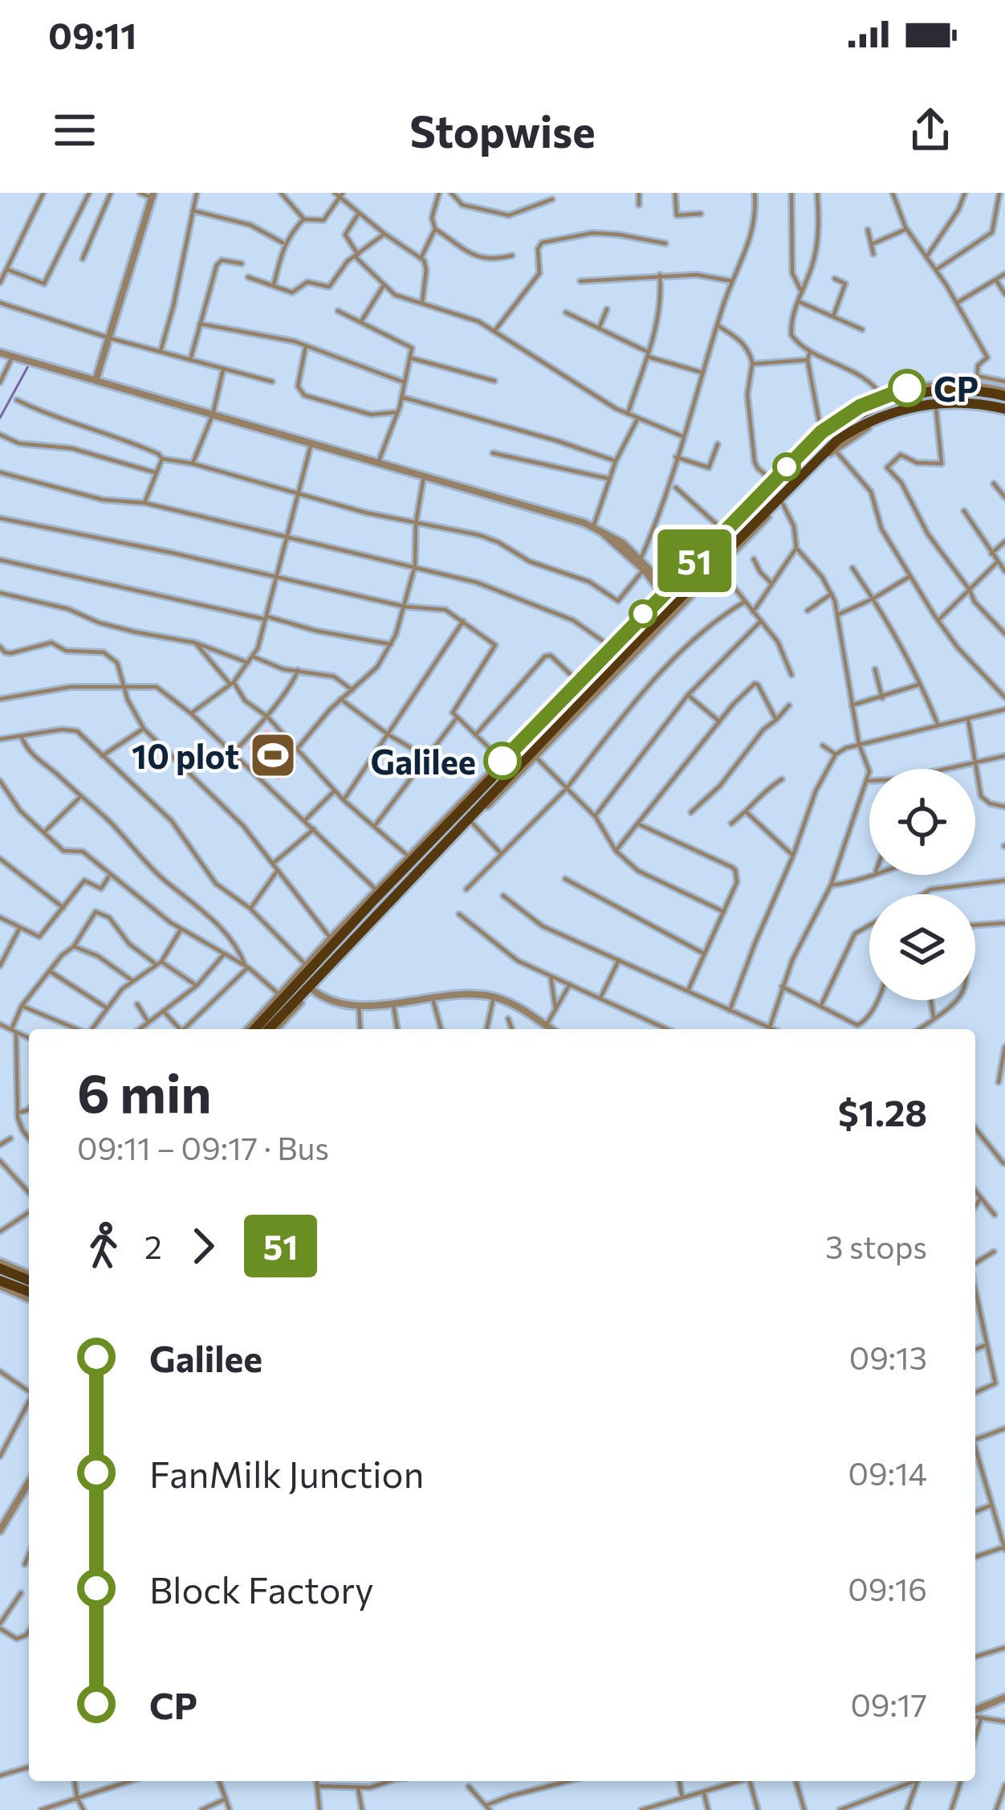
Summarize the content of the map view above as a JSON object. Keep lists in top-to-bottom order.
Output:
{
  "places": {
    "other": ["CP", "Galilee"],
    "sports": ["10 plot"]
  },
  "lines": ["bus line 51"],
  "page": {
    "status": "09:11",
    "header": "Stopwise",
    "on_map": "51",
    "heading": ["6 min", "09:11 – 09:17 · Bus", "$1.28"],
    "legs": ["2", "51", "3 stops"],
    "list": [
      {
        "name": "Galilee",
        "value": "09:13"
      },
      {
        "name": "FanMilk Junction",
        "value": "09:14"
      },
      {
        "name": "Block Factory",
        "value": "09:16"
      },
      {
        "name": "CP",
        "value": "09:17"
      }
    ]
  }
}
